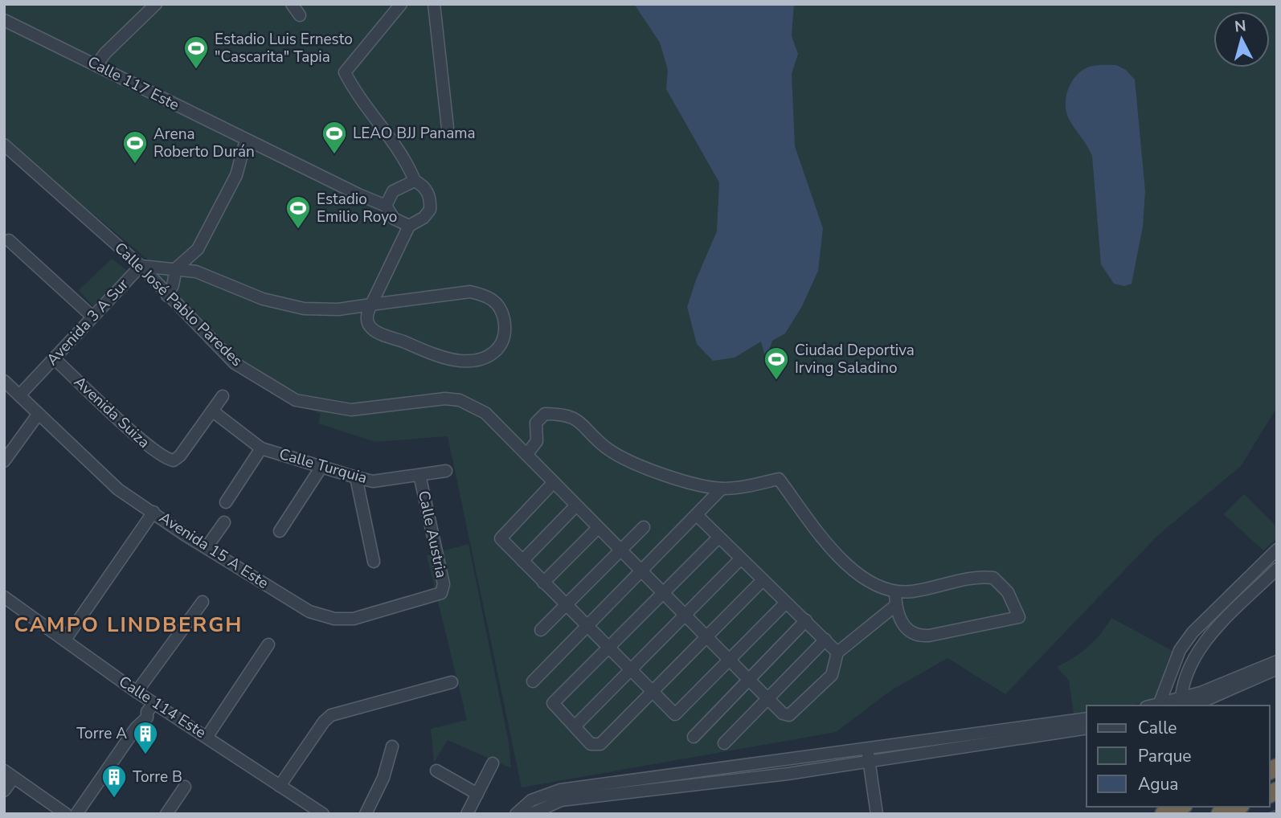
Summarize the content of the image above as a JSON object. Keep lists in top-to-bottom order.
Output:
{
  "streets": {
    "street": [
      "Calle 117 Este",
      "Calle José Pablo Paredes",
      "Avenida 3 A Sur",
      "Avenida Suiza",
      "Calle Turquia",
      "Calle Austria",
      "Avenida 15 A Este",
      "Calle 114 Este"
    ]
  },
  "crossings": [
    ["Calle José Pablo Paredes", "Avenida 3 A Sur"],
    ["Avenida 3 A Sur", "Avenida Suiza"],
    ["Avenida 3 A Sur", "Avenida 15 A Este"],
    ["Avenida Suiza", "Calle Turquia"],
    ["Calle Turquia", "Calle Austria"],
    ["Calle Austria", "Avenida 15 A Este"]
  ],
  "districts": ["CAMPO LINDBERGH"],
  "places": {
    "sports": [
      "Estadio Luis Ernesto \"Cascarita\" Tapia",
      "LEAO BJJ Panama",
      "Arena Roberto Durán",
      "Estadio Emilio Royo",
      "Ciudad Deportiva Irving Saladino"
    ],
    "building": ["Torre A", "Torre B"]
  },
  "legend": ["Calle", "Parque", "Agua"],
  "north": "top"
}
